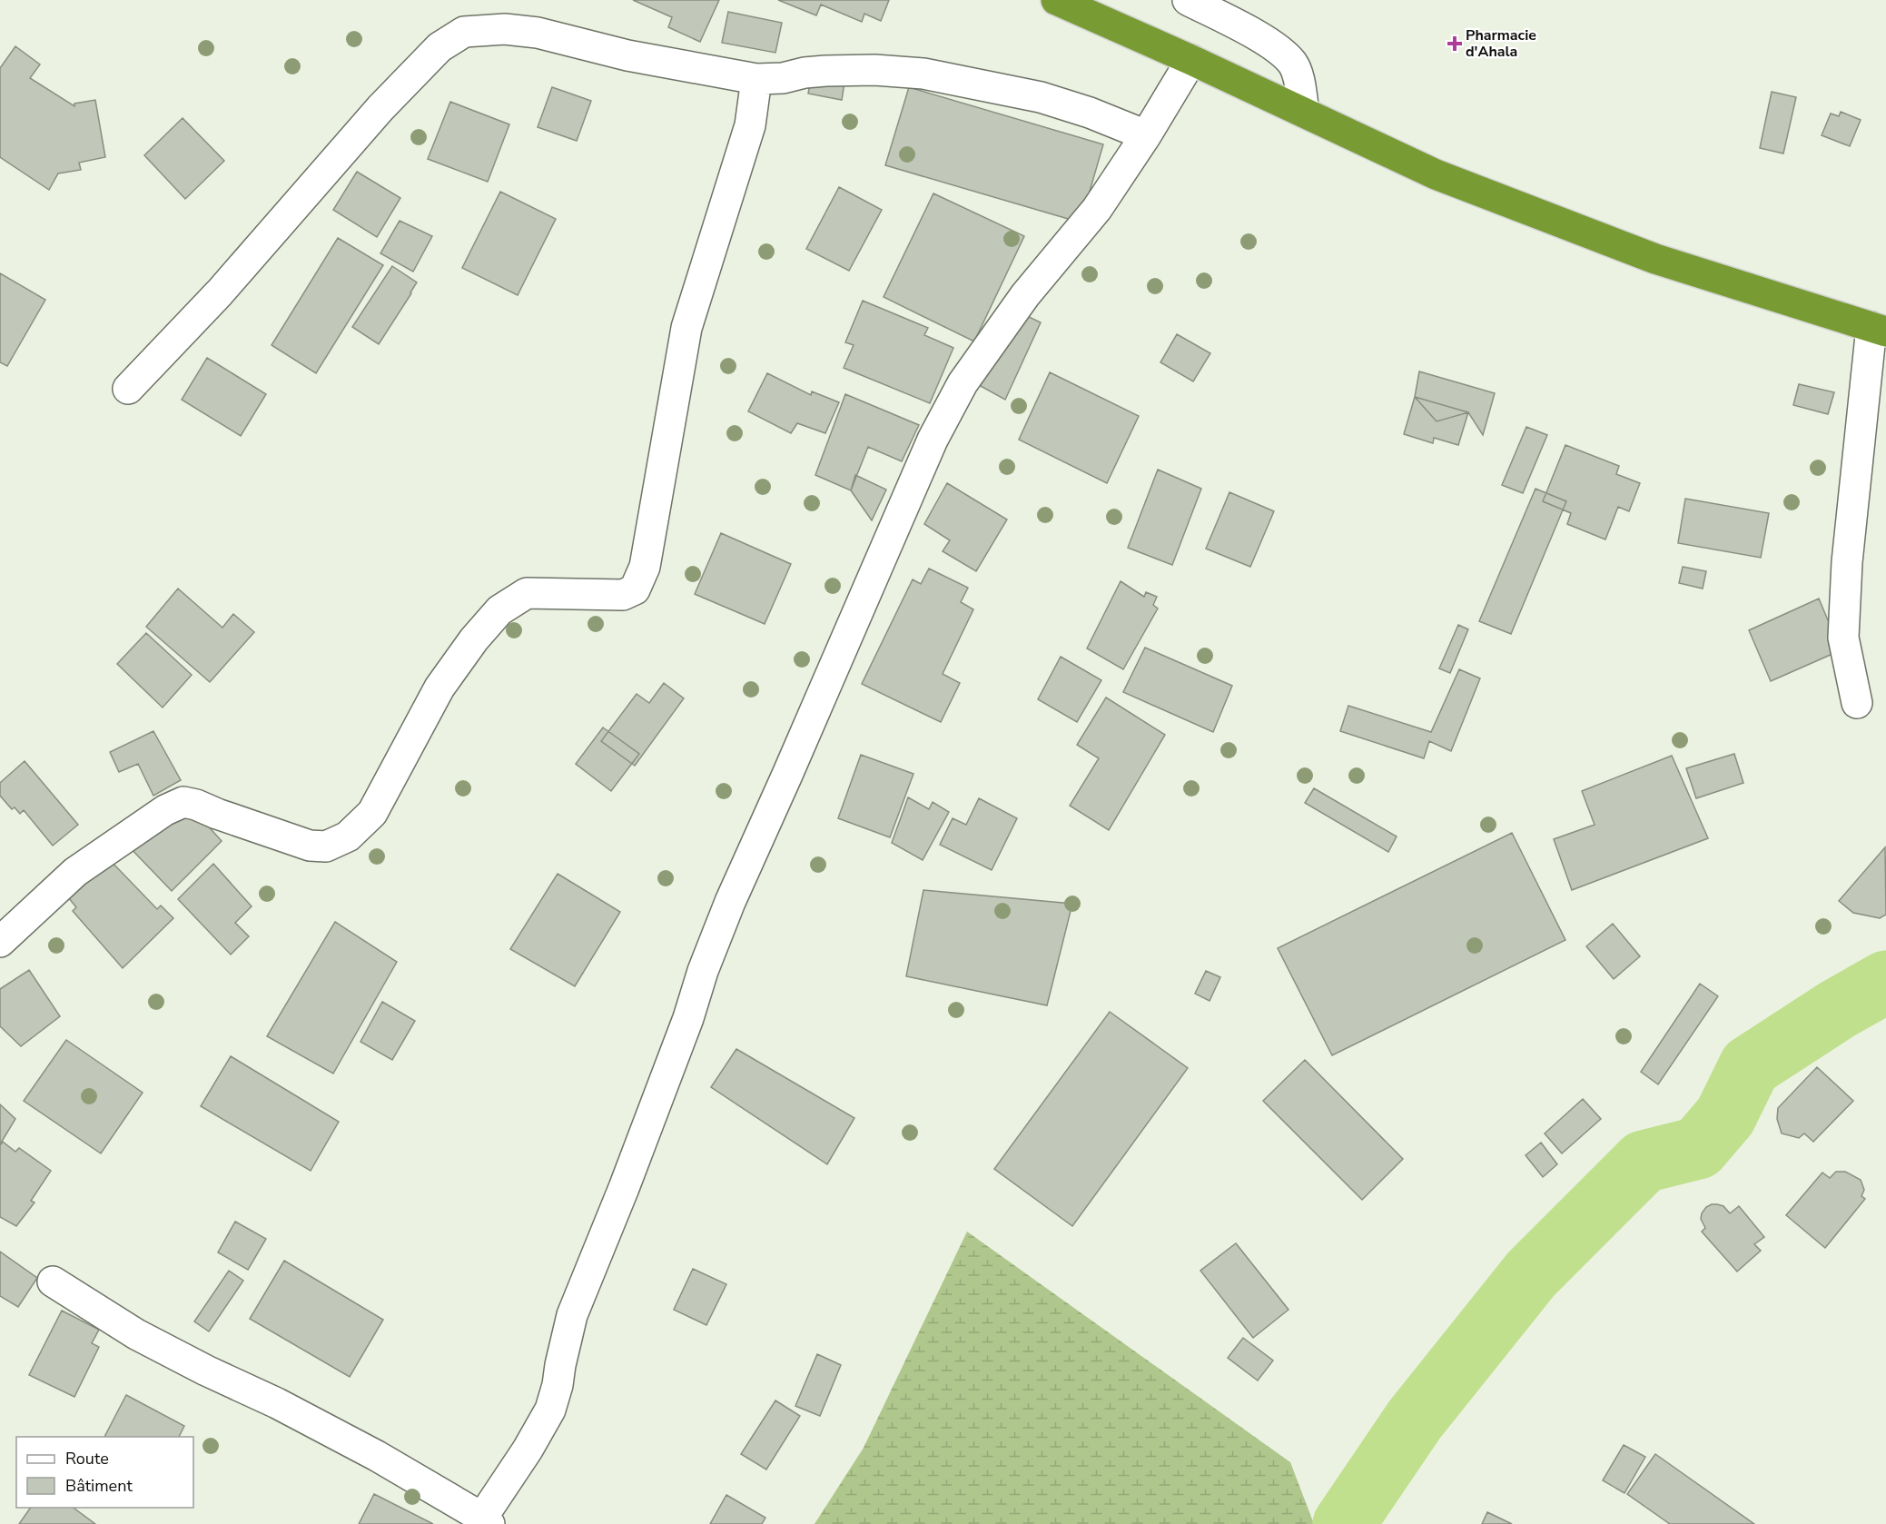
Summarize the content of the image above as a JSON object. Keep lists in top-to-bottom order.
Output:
{
  "places": {
    "health": ["Pharmacie d'Ahala"]
  },
  "legend": ["Route", "Bâtiment"]
}
